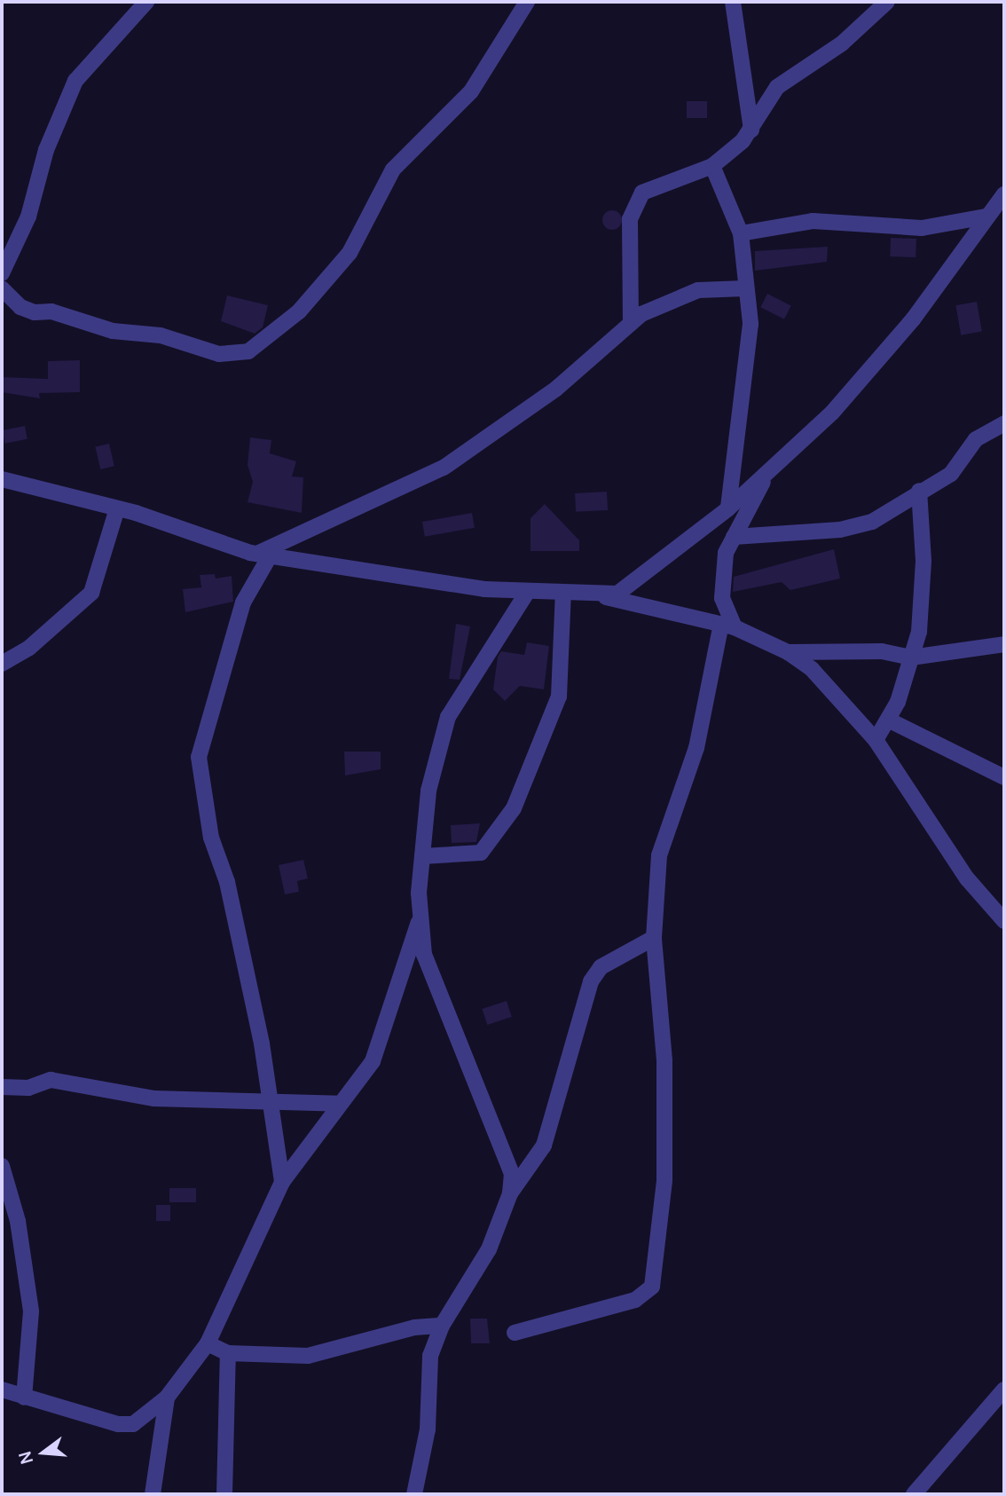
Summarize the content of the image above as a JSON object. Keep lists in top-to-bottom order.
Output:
{
  "north": "left"
}
